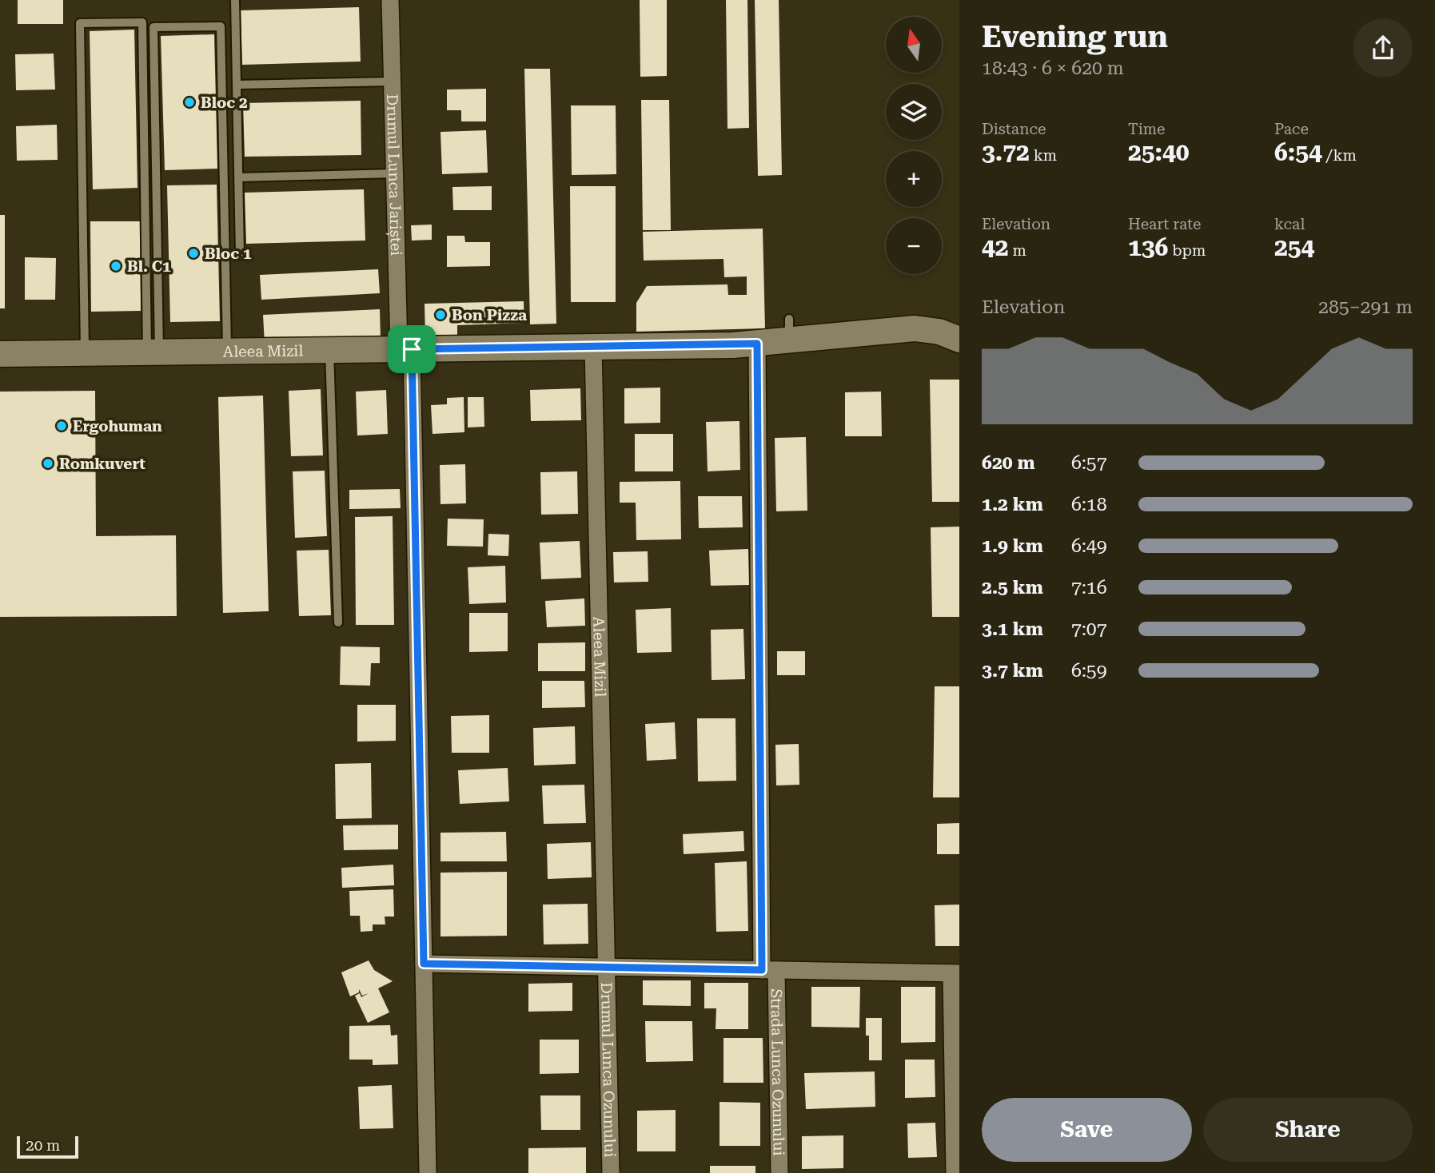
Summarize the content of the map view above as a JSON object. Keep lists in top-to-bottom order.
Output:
{
  "streets": {
    "street": [
      "Drumul Lunca Jariștei",
      "Aleea Mizil",
      "Drumul Lunca Ozunului",
      "Strada Lunca Ozunului"
    ]
  },
  "crossings": [
    ["Drumul Lunca Jariștei", "Aleea Mizil"],
    ["Drumul Lunca Jariștei", "Drumul Lunca Ozunului"],
    ["Aleea Mizil", "Drumul Lunca Ozunului"],
    ["Aleea Mizil", "Strada Lunca Ozunului"],
    ["Drumul Lunca Ozunului", "Strada Lunca Ozunului"]
  ],
  "places": [
    "Bloc 2",
    "Bloc 1",
    "Bl. C1",
    "Bon Pizza",
    "Ergohuman",
    "Romkuvert"
  ],
  "scale_bar": "20 m",
  "north": "top",
  "page": {
    "heading": ["Evening run", "18:43 · 6 × 620 m"],
    "map_buttons": ["+", "−"],
    "stats": [
      ["Distance", "3.72 km"],
      ["Time", "25:40"],
      ["Pace", "6:54 /km"],
      ["Elevation", "42 m"],
      ["Heart rate", "136 bpm"],
      ["kcal", "254"]
    ],
    "chart": ["Elevation", "285–291 m"],
    "list": [
      {
        "name": "620 m",
        "note": "6:57"
      },
      {
        "name": "1.2 km",
        "note": "6:18"
      },
      {
        "name": "1.9 km",
        "note": "6:49"
      },
      {
        "name": "2.5 km",
        "note": "7:16"
      },
      {
        "name": "3.1 km",
        "note": "7:07"
      },
      {
        "name": "3.7 km",
        "note": "6:59"
      }
    ],
    "buttons": ["Save", "Share"],
    "scale": "20 m"
  }
}
